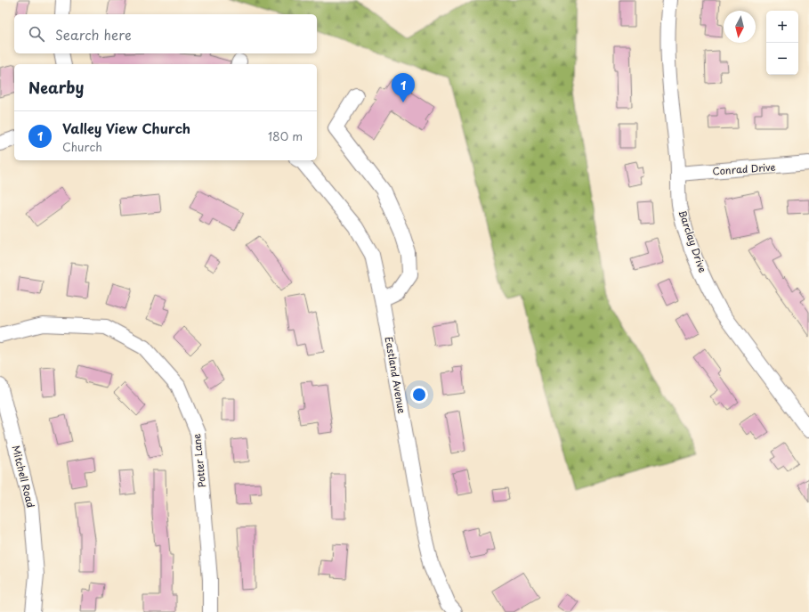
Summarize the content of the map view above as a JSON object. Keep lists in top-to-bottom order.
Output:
{
  "streets": {
    "street": [
      "Conrad Drive",
      "Barclay Drive",
      "Eastland Avenue",
      "Potter Lane",
      "Mitchell Road"
    ]
  },
  "crossings": [
    ["Conrad Drive", "Barclay Drive"]
  ],
  "north": "bottom",
  "page": {
    "map_buttons": ["+", "−"],
    "search": "Search here",
    "heading": "Nearby",
    "pins": "1",
    "list": [
      {
        "mark": "1",
        "name": "Valley View Church",
        "note": "Church",
        "value": "180 m"
      }
    ]
  }
}
